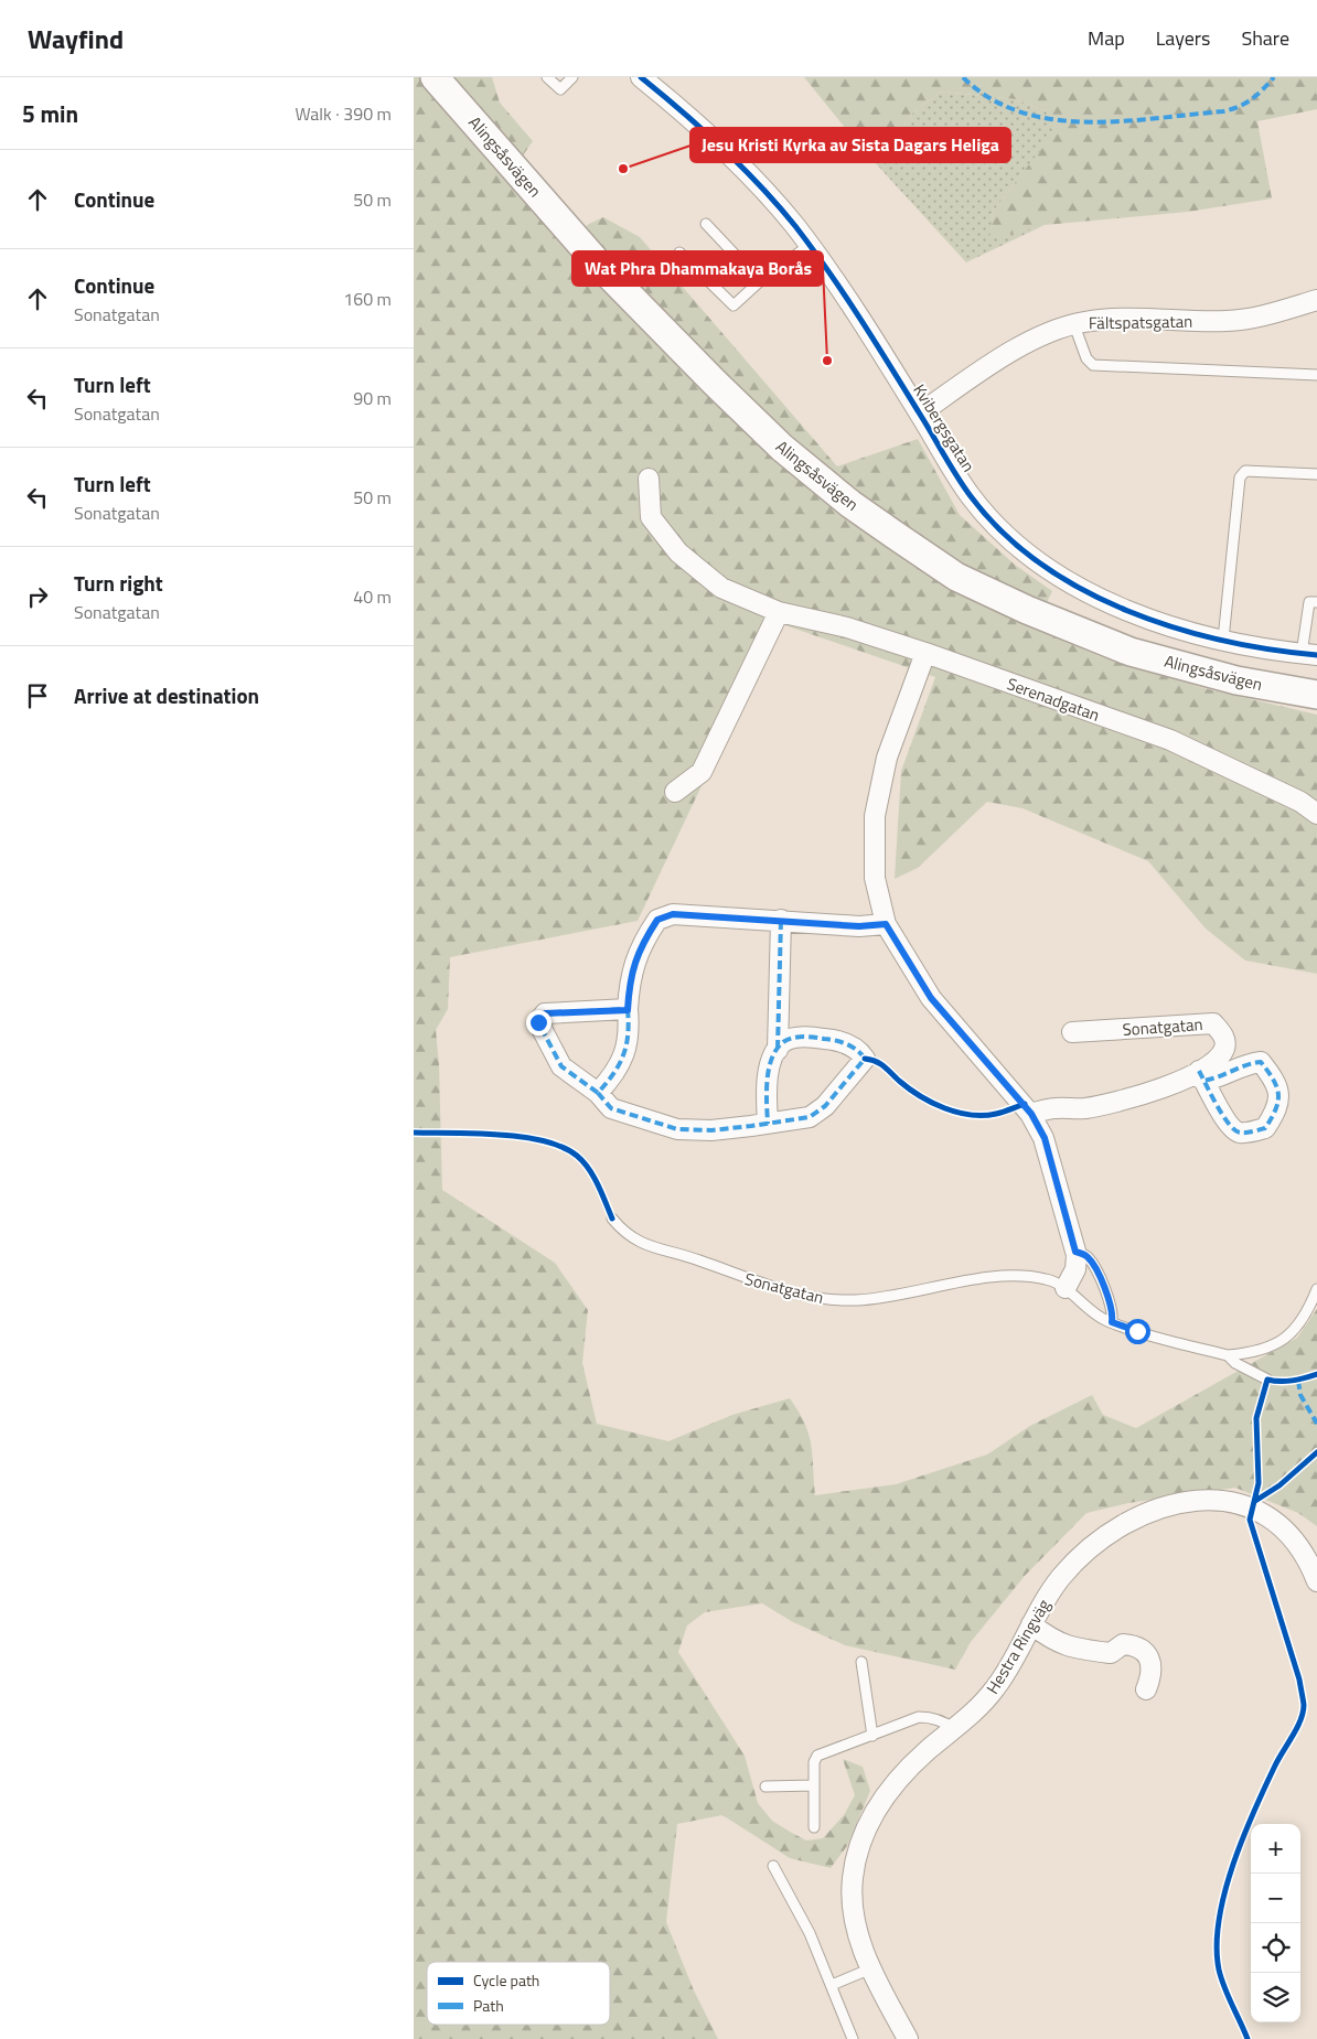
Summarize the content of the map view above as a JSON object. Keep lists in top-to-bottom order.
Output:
{
  "streets": {
    "main road": ["Alingsåsvägen"],
    "street": [
      "Fältspatsgatan",
      "Kvibergsgatan",
      "Serenadgatan",
      "Sonatgatan",
      "Hestra Ringväg"
    ]
  },
  "crossings": [
    ["Fältspatsgatan", "Kvibergsgatan"]
  ],
  "places": ["Jesu Kristi Kyrka av Sista Dagars Heliga", "Wat Phra Dhammakaya Borås"],
  "legend": ["Cycle path", "Path"],
  "page": {
    "header": "Wayfind",
    "nav": ["Map", "Layers", "Share"],
    "heading": ["5 min", "Walk · 390 m"],
    "list": [
      ["Continue", "50 m"],
      ["Continue", "Sonatgatan", "160 m"],
      ["Turn left", "Sonatgatan", "90 m"],
      ["Turn left", "Sonatgatan", "50 m"],
      ["Turn right", "Sonatgatan", "40 m"],
      "Arrive at destination"
    ],
    "map_buttons": ["+", "−"]
  }
}
